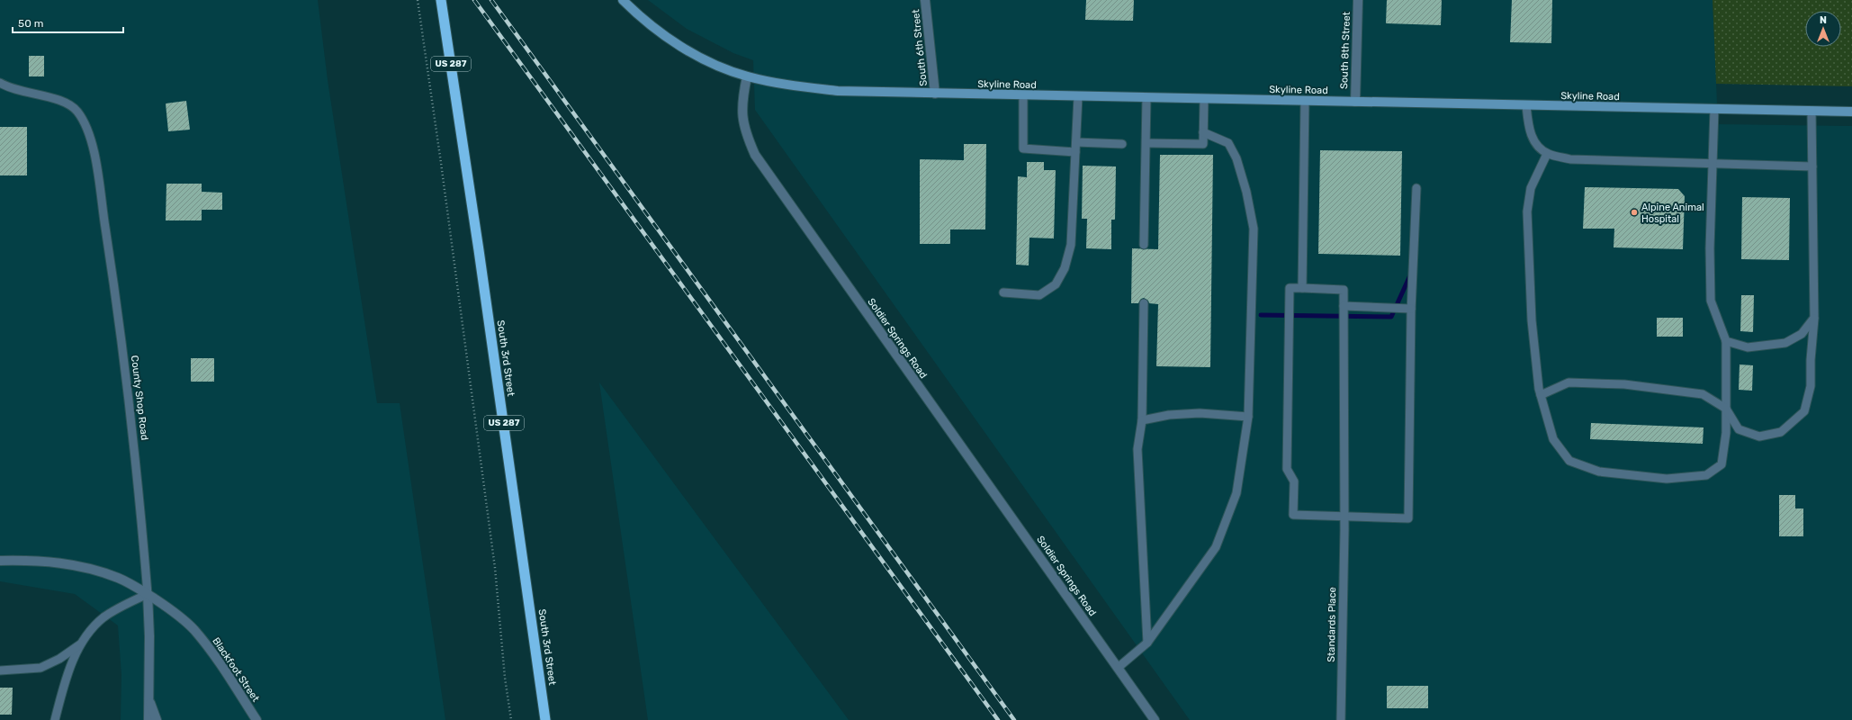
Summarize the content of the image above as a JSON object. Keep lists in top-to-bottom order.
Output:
{
  "streets": {
    "highway": ["US 287", "South 3rd Street"],
    "main road": ["Skyline Road"],
    "street": [
      "South 6th Street",
      "South 8th Street",
      "Soldier Springs Road",
      "County Shop Road",
      "Blackfoot Street"
    ],
    "lane": ["Standards Place"]
  },
  "crossings": [
    ["South 6th Street", "Skyline Road"],
    ["South 8th Street", "Skyline Road"],
    ["Skyline Road", "Soldier Springs Road"],
    ["County Shop Road", "Blackfoot Street"]
  ],
  "places": ["Alpine Animal Hospital"],
  "scale_bar": "50 m",
  "north": "top"
}
